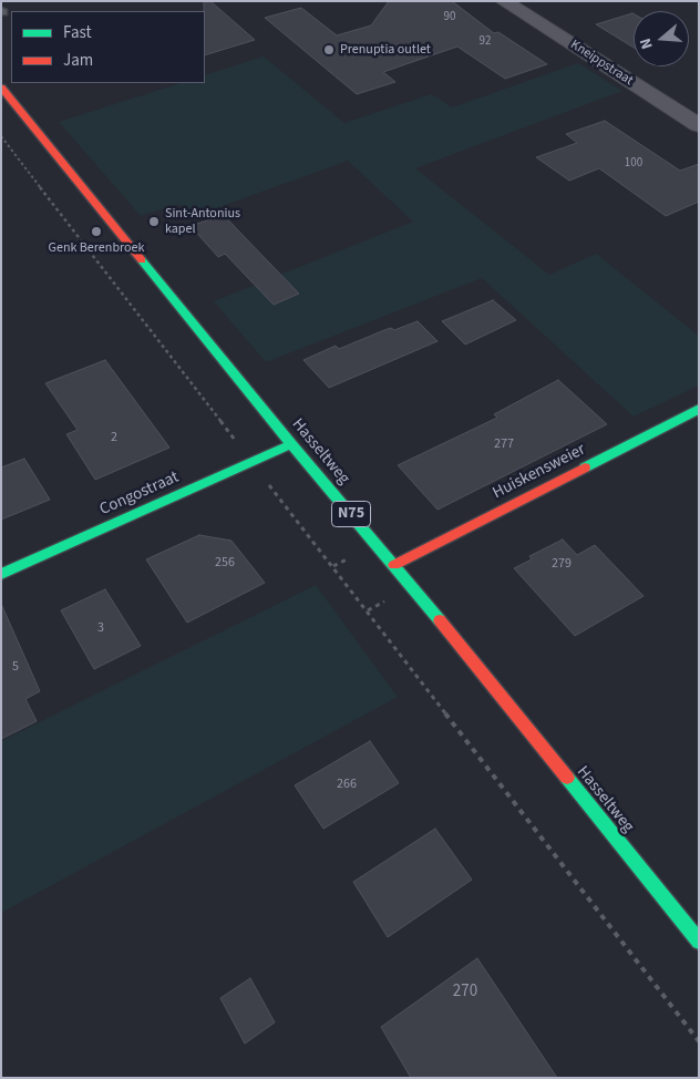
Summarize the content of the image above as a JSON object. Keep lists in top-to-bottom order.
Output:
{
  "streets": {
    "main road": [
      "Hasseltweg",
      "Huiskensweier",
      "Congostraat",
      "N75"
    ],
    "street": ["Kneippstraat"]
  },
  "crossings": [
    ["Hasseltweg", "Huiskensweier"],
    ["Hasseltweg", "Congostraat"]
  ],
  "places": ["Prenuptia outlet", "Sint-Antonius kapel", "Genk Berenbroek"],
  "house_numbers": [
    "90",
    "92",
    "100",
    "2",
    "277",
    "256",
    "279",
    "3",
    "5",
    "266",
    "270"
  ],
  "legend": ["Fast", "Jam"],
  "north": "left"
}
